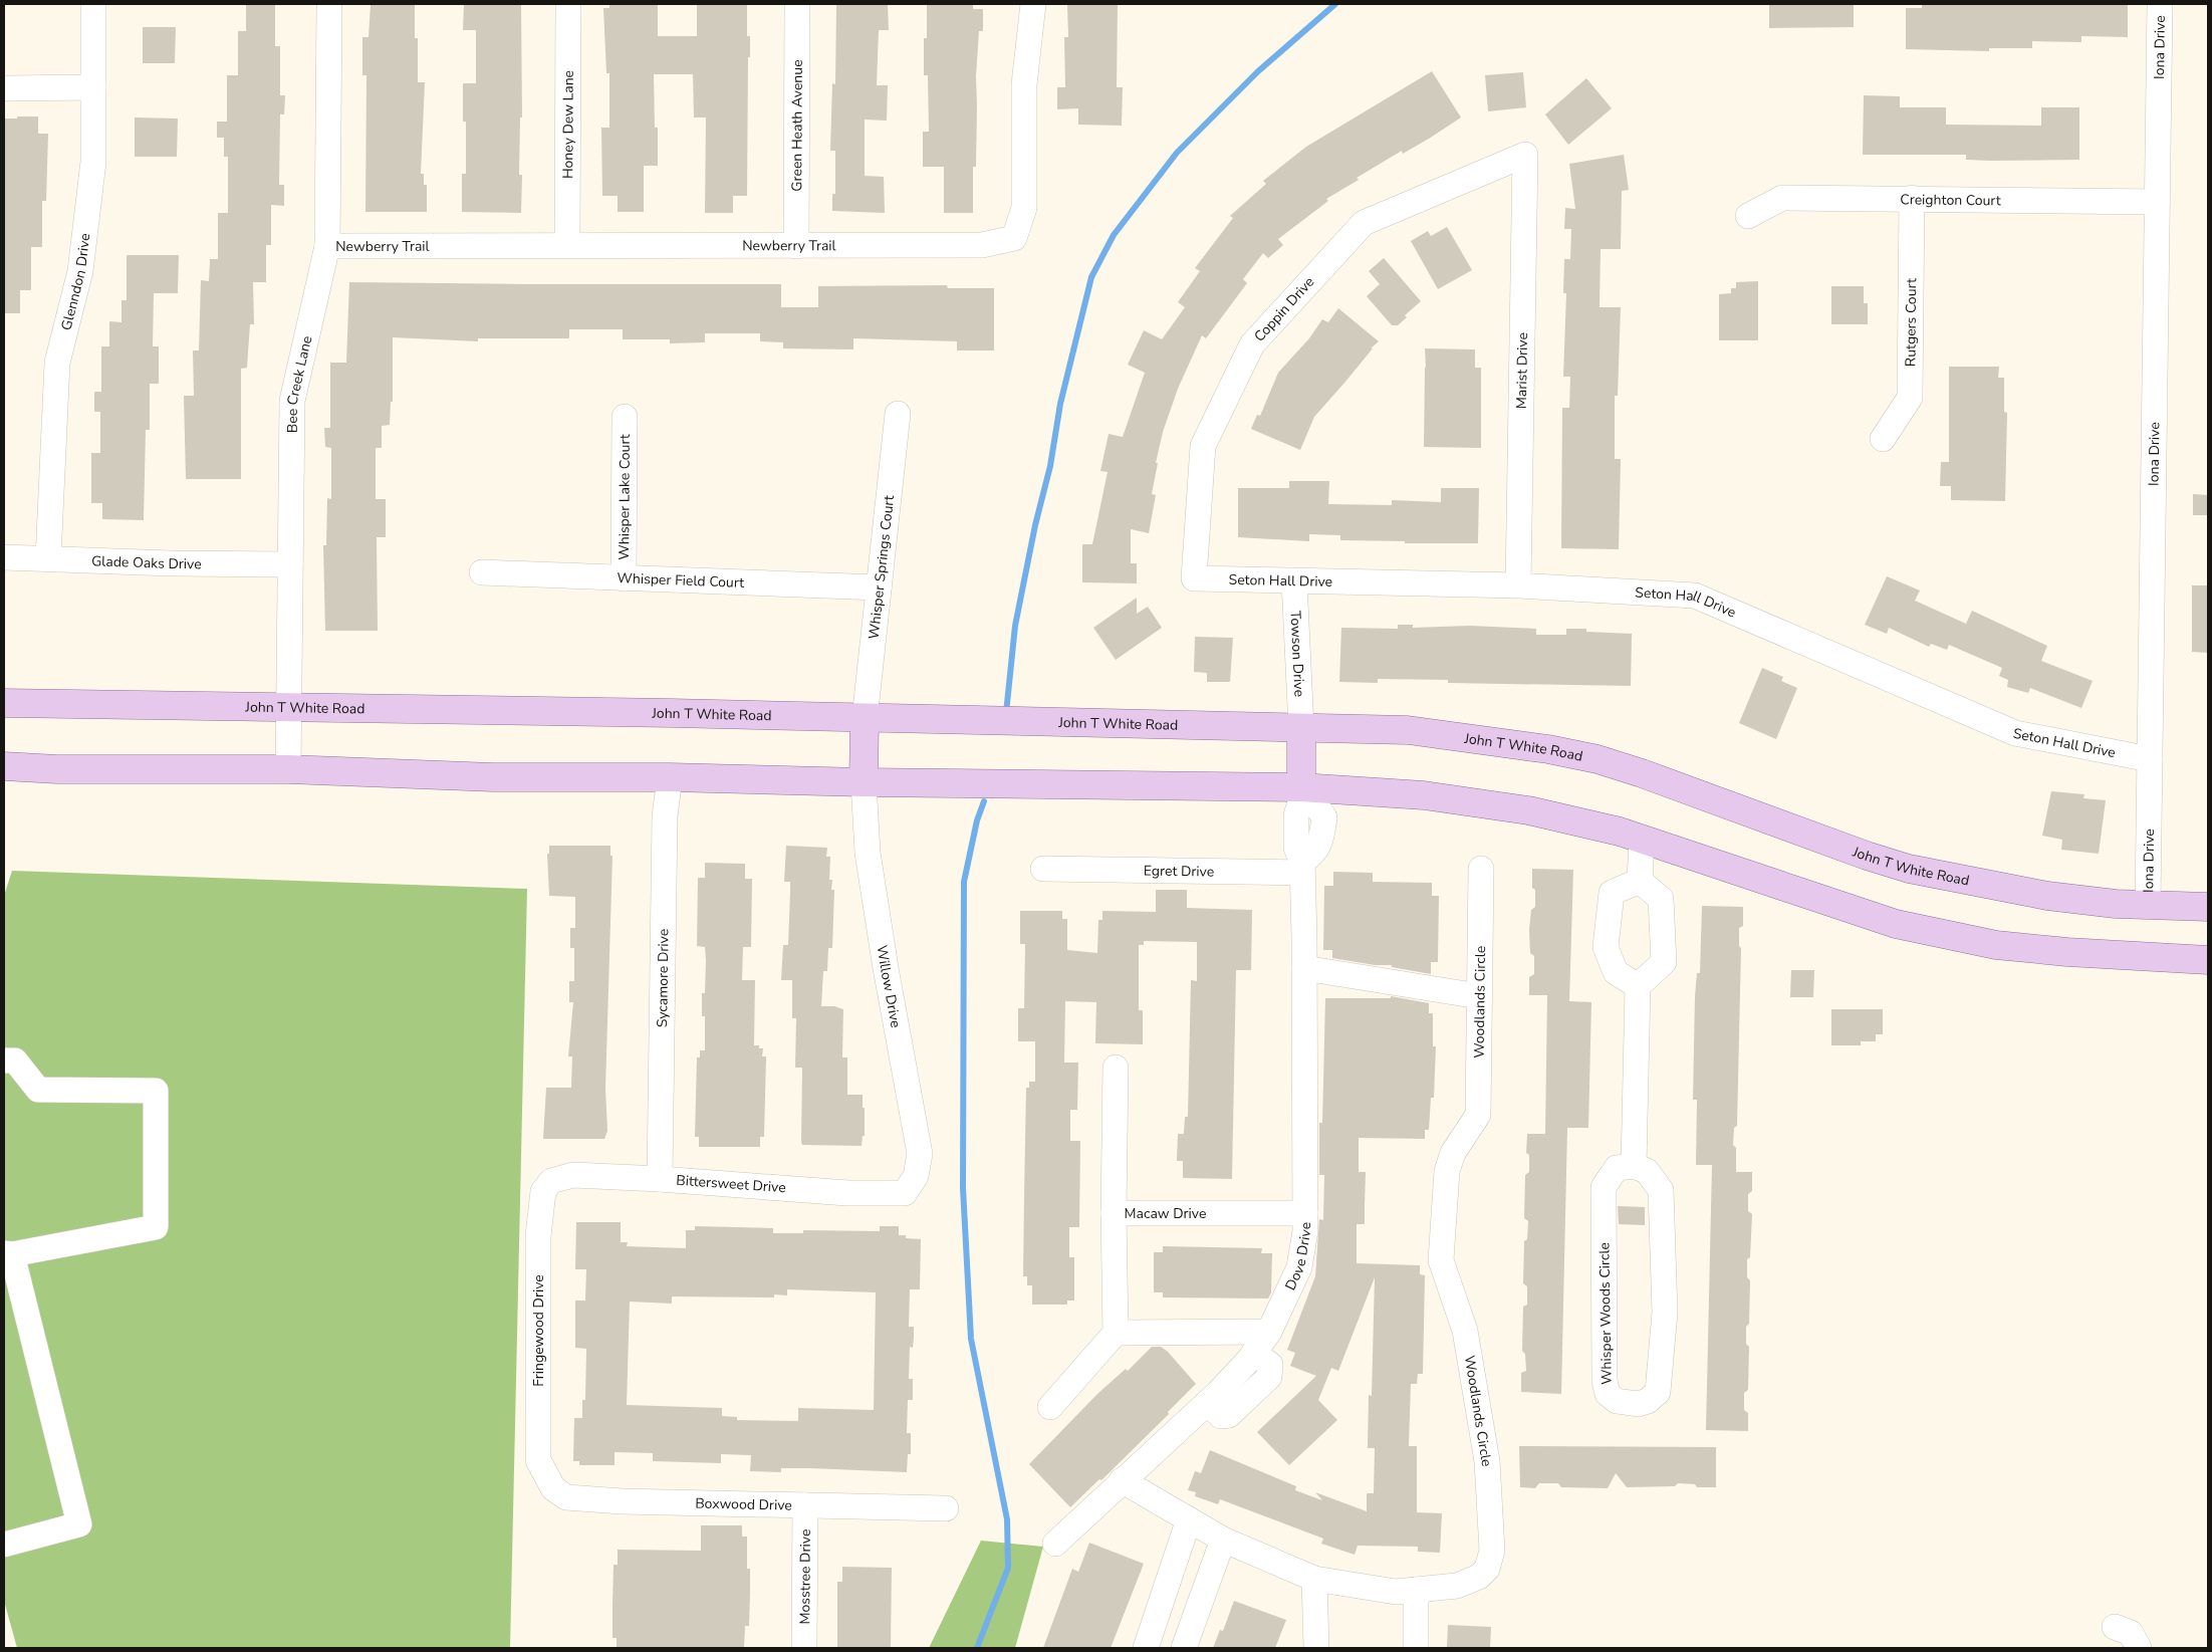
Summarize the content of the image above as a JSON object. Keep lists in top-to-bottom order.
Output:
{
  "streets": {
    "main road": ["John T White Road"],
    "street": [
      "Iona Drive",
      "Honey Dew Lane",
      "Green Heath Avenue",
      "Creighton Court",
      "Newberry Trail",
      "Glenndon Drive",
      "Coppin Drive",
      "Rutgers Court",
      "Marist Drive",
      "Bee Creek Lane",
      "Whisper Lake Court",
      "Glade Oaks Drive",
      "Whisper Springs Court",
      "Whisper Field Court",
      "Seton Hall Drive",
      "Towson Drive",
      "Egret Drive",
      "Sycamore Drive",
      "Willow Drive",
      "Woodlands Circle",
      "Bittersweet Drive",
      "Macaw Drive",
      "Dove Drive",
      "Whisper Woods Circle",
      "Fringewood Drive",
      "Boxwood Drive",
      "Mosstree Drive"
    ]
  },
  "crossings": [
    ["Iona Drive", "Creighton Court"],
    ["Iona Drive", "Seton Hall Drive"],
    ["Iona Drive", "John T White Road"],
    ["Honey Dew Lane", "Newberry Trail"],
    ["Green Heath Avenue", "Newberry Trail"],
    ["Creighton Court", "Rutgers Court"],
    ["Newberry Trail", "Bee Creek Lane"],
    ["Glenndon Drive", "Glade Oaks Drive"],
    ["Coppin Drive", "Marist Drive"],
    ["Coppin Drive", "Seton Hall Drive"],
    ["Marist Drive", "Seton Hall Drive"],
    ["Bee Creek Lane", "Glade Oaks Drive"],
    ["Bee Creek Lane", "John T White Road"],
    ["Whisper Lake Court", "Whisper Field Court"],
    ["Whisper Springs Court", "Whisper Field Court"],
    ["Whisper Springs Court", "John T White Road"],
    ["Seton Hall Drive", "Towson Drive"],
    ["Towson Drive", "John T White Road"],
    ["Egret Drive", "Dove Drive"],
    ["Sycamore Drive", "Bittersweet Drive"],
    ["Willow Drive", "Bittersweet Drive"],
    ["Woodlands Circle", "Dove Drive"],
    ["Bittersweet Drive", "Fringewood Drive"],
    ["Macaw Drive", "Dove Drive"],
    ["Fringewood Drive", "Boxwood Drive"],
    ["Boxwood Drive", "Mosstree Drive"]
  ]
}
